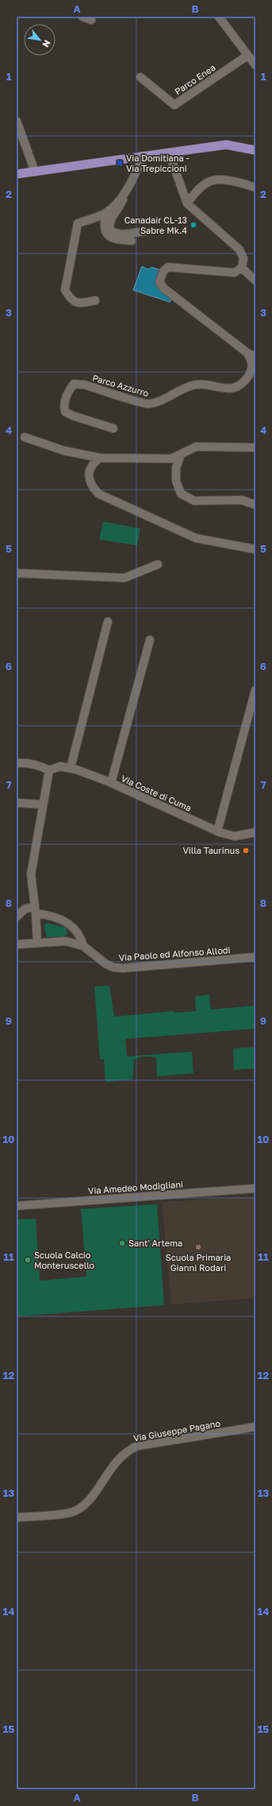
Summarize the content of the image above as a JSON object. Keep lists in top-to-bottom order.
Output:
{
  "streets": {
    "street": [
      "Parco Enea",
      "Parco Azzurro",
      "Via Coste di Cuma",
      "Via Paolo ed Alfonso Allodi",
      "Via Amedeo Modigliani",
      "Via Giuseppe Pagano"
    ]
  },
  "places": {
    "transit": ["Via Domitiana - Via Trepiccioni"],
    "other": [
      "Canadair CL-13 Sabre Mk.4",
      "Villa Taurinus",
      "Sant' Artema",
      "Scuola Primaria Gianni Rodari",
      "Scuola Calcio Monteruscello"
    ]
  },
  "north": "bottom right",
  "grid": {
    "columns": ["A", "B"],
    "rows": [
      "1",
      "2",
      "3",
      "4",
      "5",
      "6",
      "7",
      "8",
      "9",
      "10",
      "11",
      "12",
      "13",
      "14",
      "15"
    ]
  }
}
